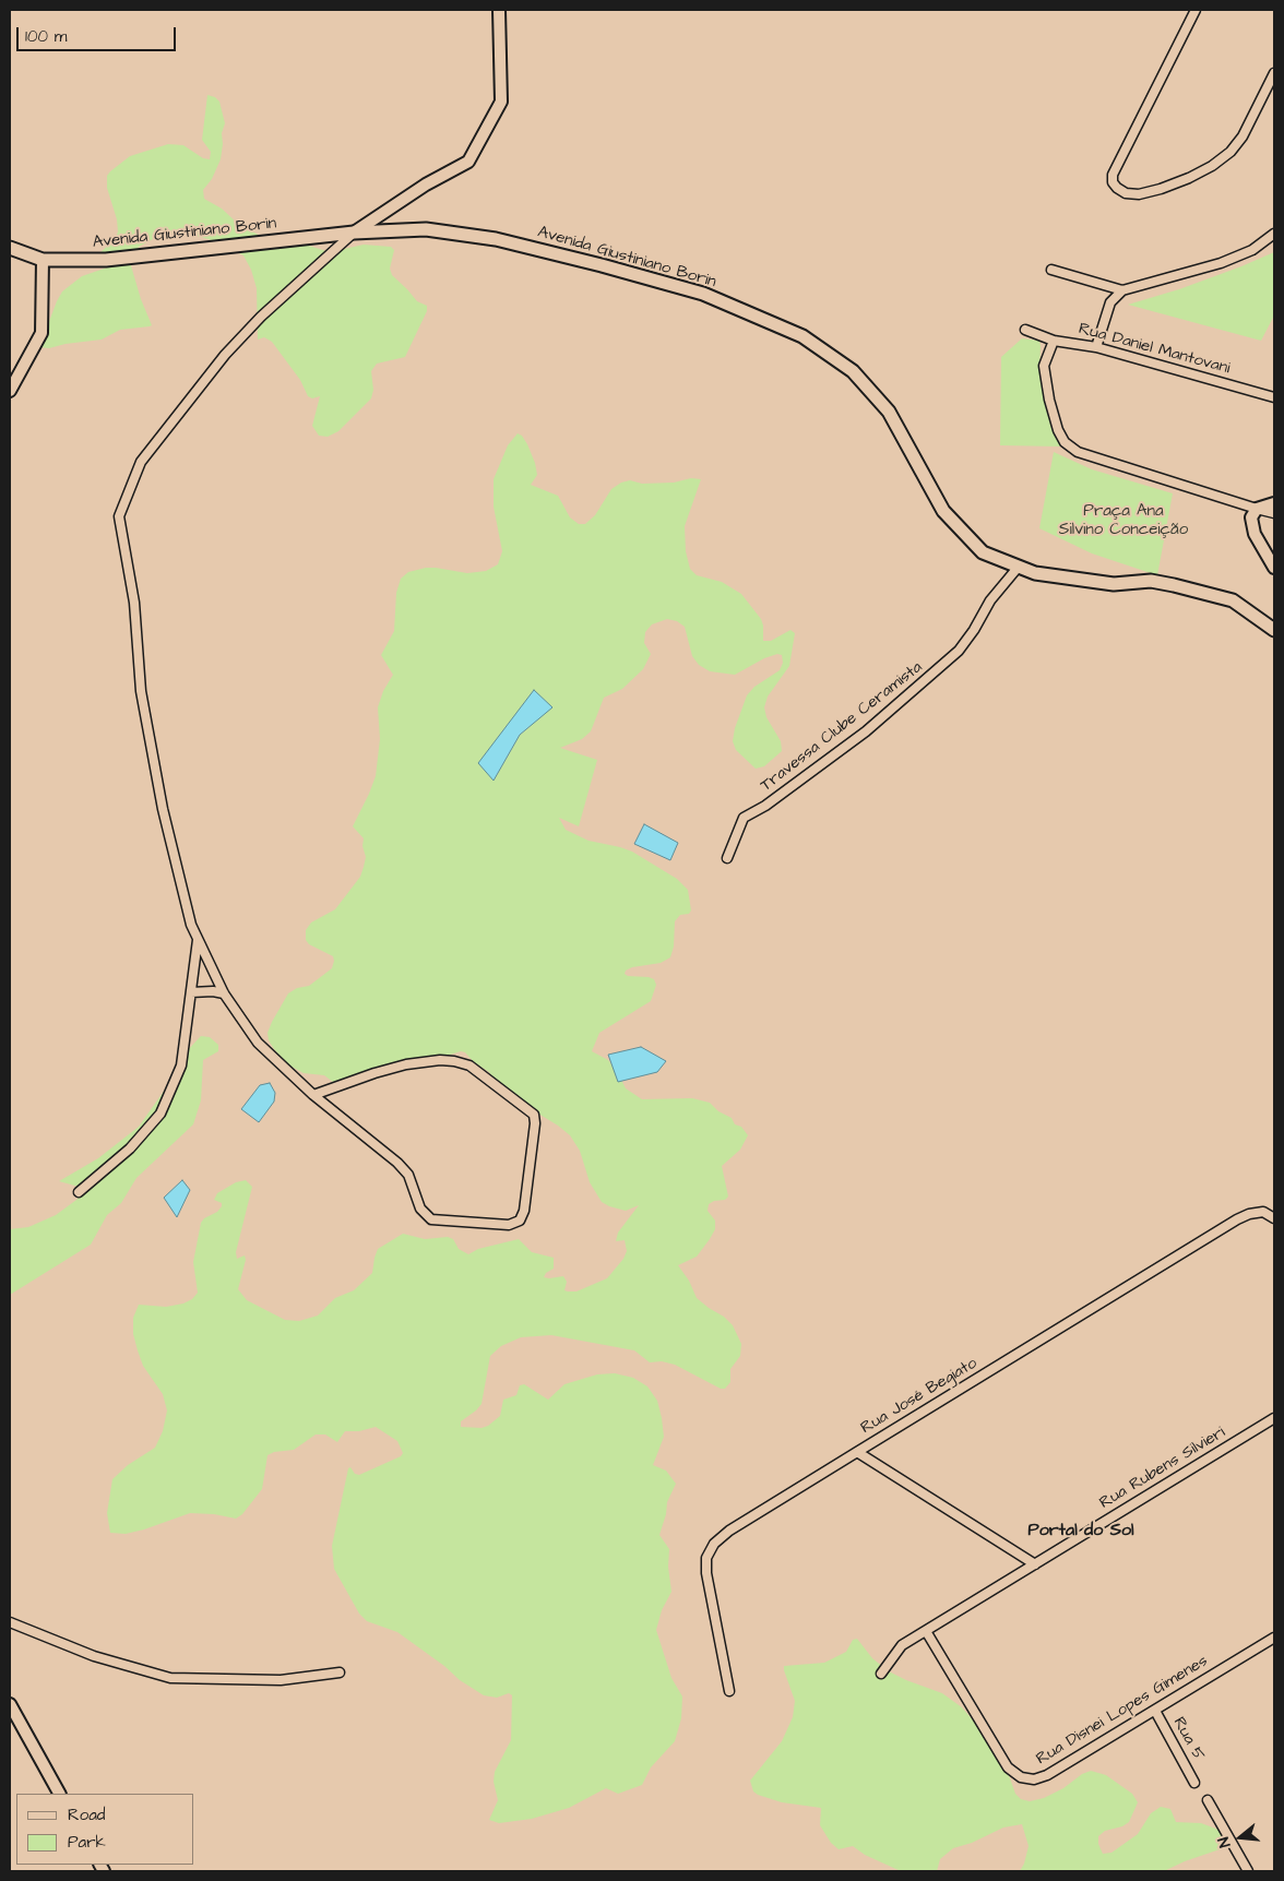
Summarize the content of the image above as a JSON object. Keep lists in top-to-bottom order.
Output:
{
  "streets": {
    "main road": ["Avenida Giustiniano Borin"],
    "street": [
      "Rua Daniel Mantovani",
      "Travessa Clube Ceramista",
      "Rua José Begiato",
      "Rua Rubens Silvieri",
      "Rua Disnei Lopes Gimenes",
      "Rua 5"
    ]
  },
  "crossings": [
    ["Avenida Giustiniano Borin", "Travessa Clube Ceramista"],
    ["Rua Rubens Silvieri", "Rua Disnei Lopes Gimenes"],
    ["Rua Disnei Lopes Gimenes", "Rua 5"]
  ],
  "districts": ["Portal do Sol"],
  "parks": ["Praça Ana Silvino Conceição"],
  "legend": ["Road", "Park"],
  "scale_bar": "100 m",
  "north": "left"
}
